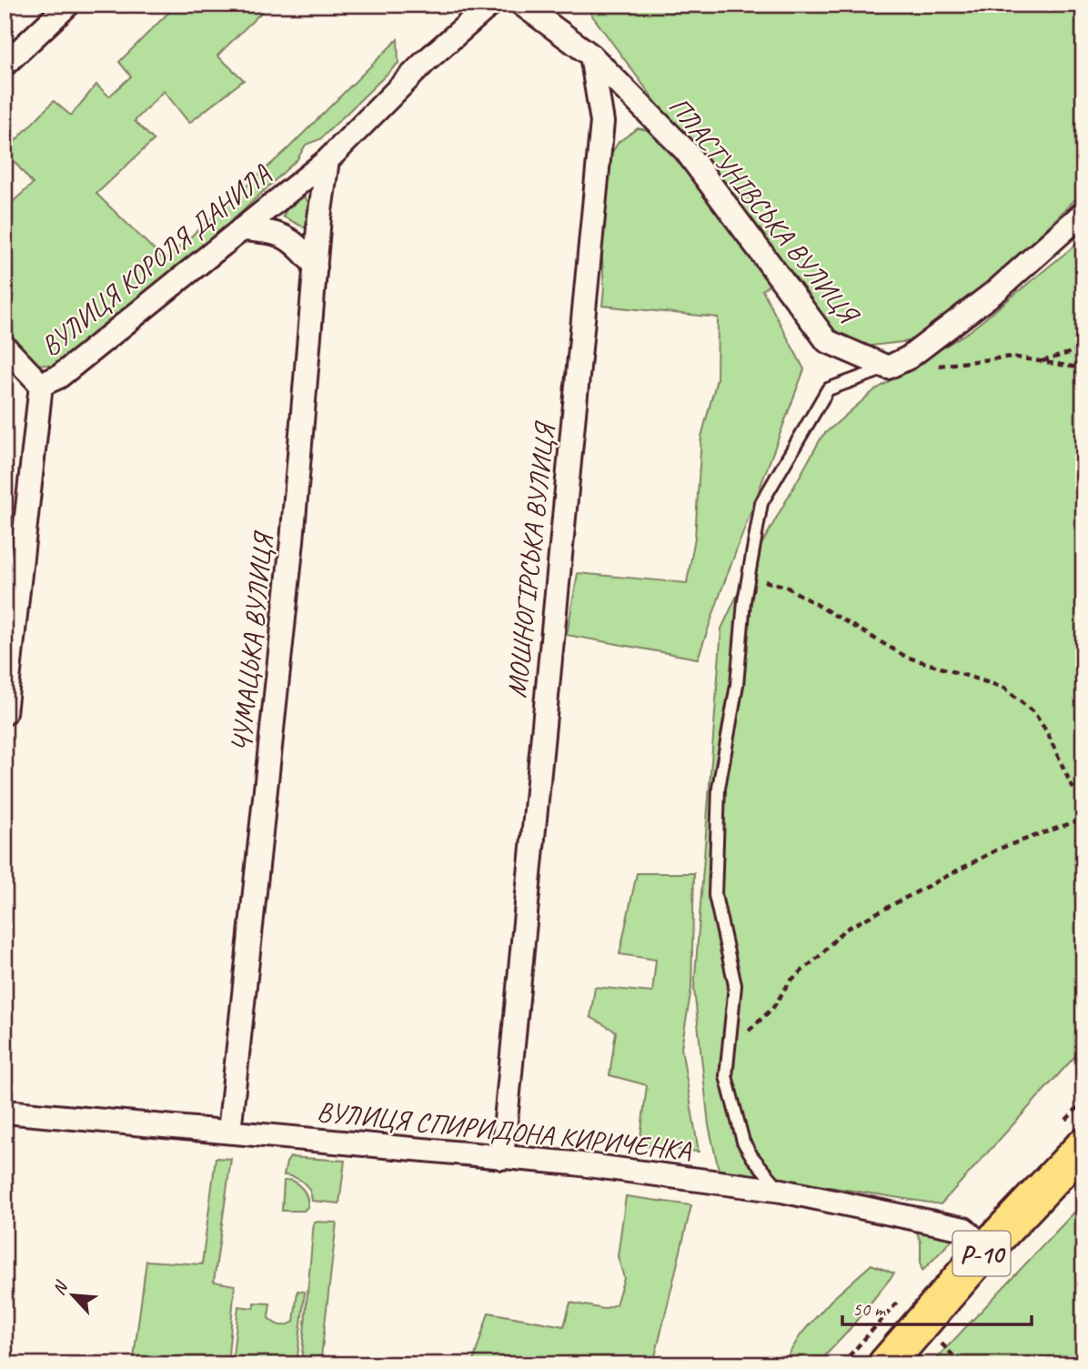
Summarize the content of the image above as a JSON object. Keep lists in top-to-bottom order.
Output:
{
  "streets": {
    "main road": ["Р-10"],
    "street": [
      "ПЛАСТУНІВСЬКА ВУЛИЦЯ",
      "ВУЛИЦЯ КОРОЛЯ ДАНИЛА",
      "МОШНОГІРСЬКА ВУЛИЦЯ",
      "ЧУМАЦЬКА ВУЛИЦЯ",
      "ВУЛИЦЯ СПИРИДОНА КИРИЧЕНКА"
    ]
  },
  "crossings": [
    ["ПЛАСТУНІВСЬКА ВУЛИЦЯ", "МОШНОГІРСЬКА ВУЛИЦЯ"],
    ["ВУЛИЦЯ КОРОЛЯ ДАНИЛА", "ЧУМАЦЬКА ВУЛИЦЯ"],
    ["МОШНОГІРСЬКА ВУЛИЦЯ", "ВУЛИЦЯ СПИРИДОНА КИРИЧЕНКА"],
    ["ЧУМАЦЬКА ВУЛИЦЯ", "ВУЛИЦЯ СПИРИДОНА КИРИЧЕНКА"],
    ["ВУЛИЦЯ СПИРИДОНА КИРИЧЕНКА", "Р-10"]
  ],
  "scale_bar": "50 m",
  "north": "top left"
}
